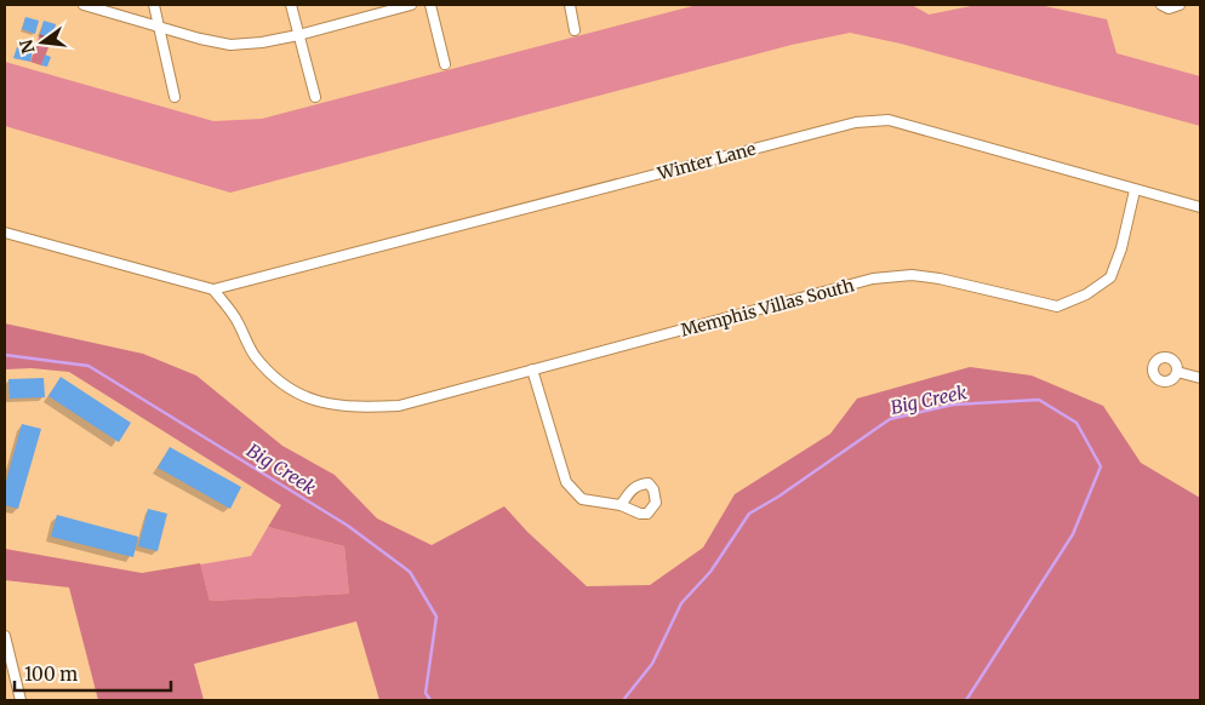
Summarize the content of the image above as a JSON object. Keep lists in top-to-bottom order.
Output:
{
  "streets": {
    "street": ["Winter Lane", "Memphis Villas South"]
  },
  "crossings": [
    ["Winter Lane", "Memphis Villas South"]
  ],
  "water": ["Big Creek"],
  "scale_bar": "100 m",
  "north": "left"
}
